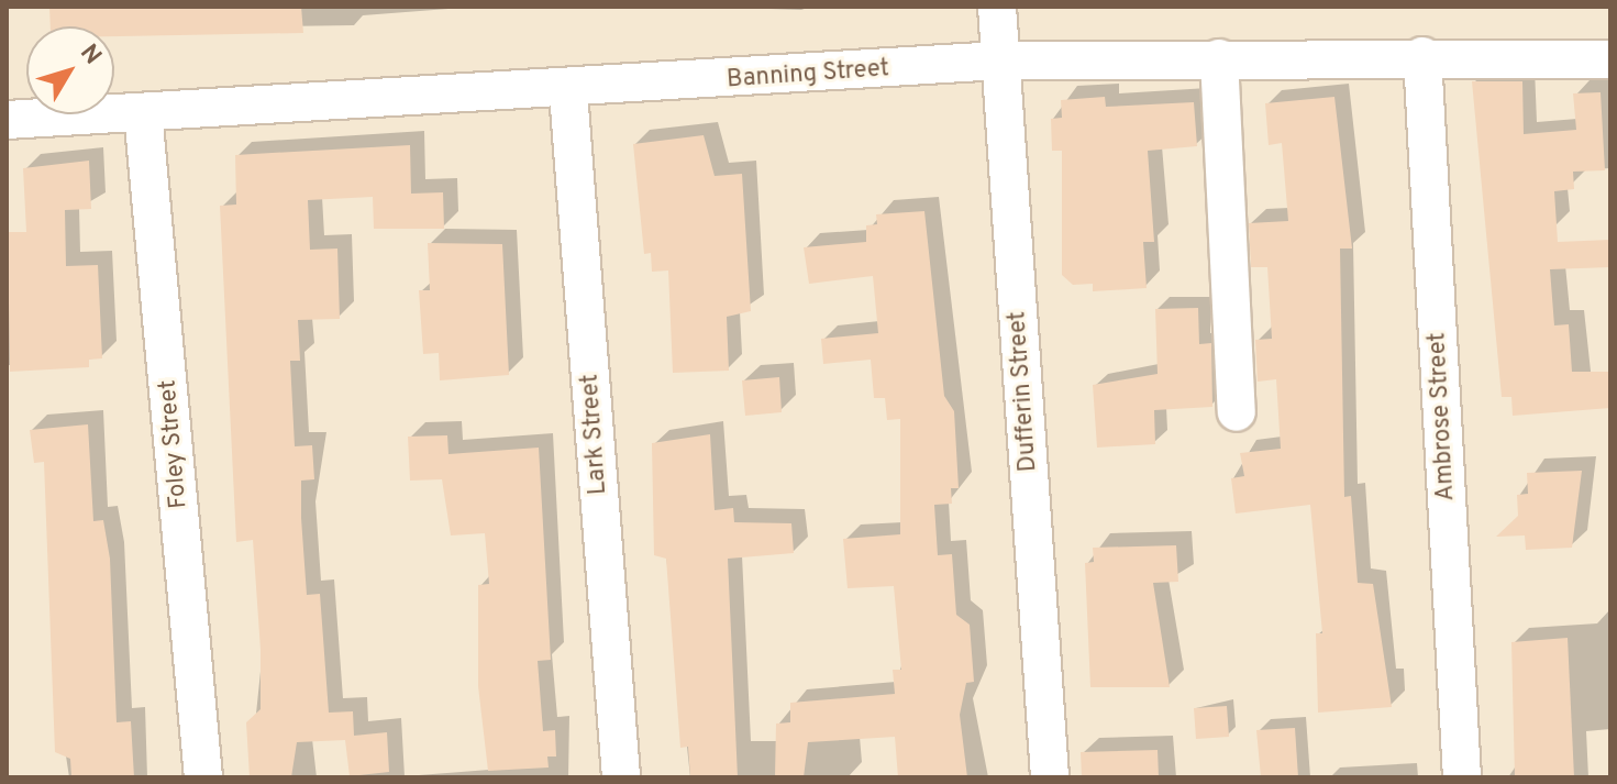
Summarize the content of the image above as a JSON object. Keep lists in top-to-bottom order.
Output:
{
  "streets": {
    "street": [
      "Banning Street",
      "Dufferin Street",
      "Ambrose Street",
      "Lark Street",
      "Foley Street"
    ]
  },
  "crossings": [
    ["Banning Street", "Dufferin Street"],
    ["Banning Street", "Ambrose Street"],
    ["Banning Street", "Lark Street"],
    ["Banning Street", "Foley Street"]
  ],
  "north": "top right"
}
